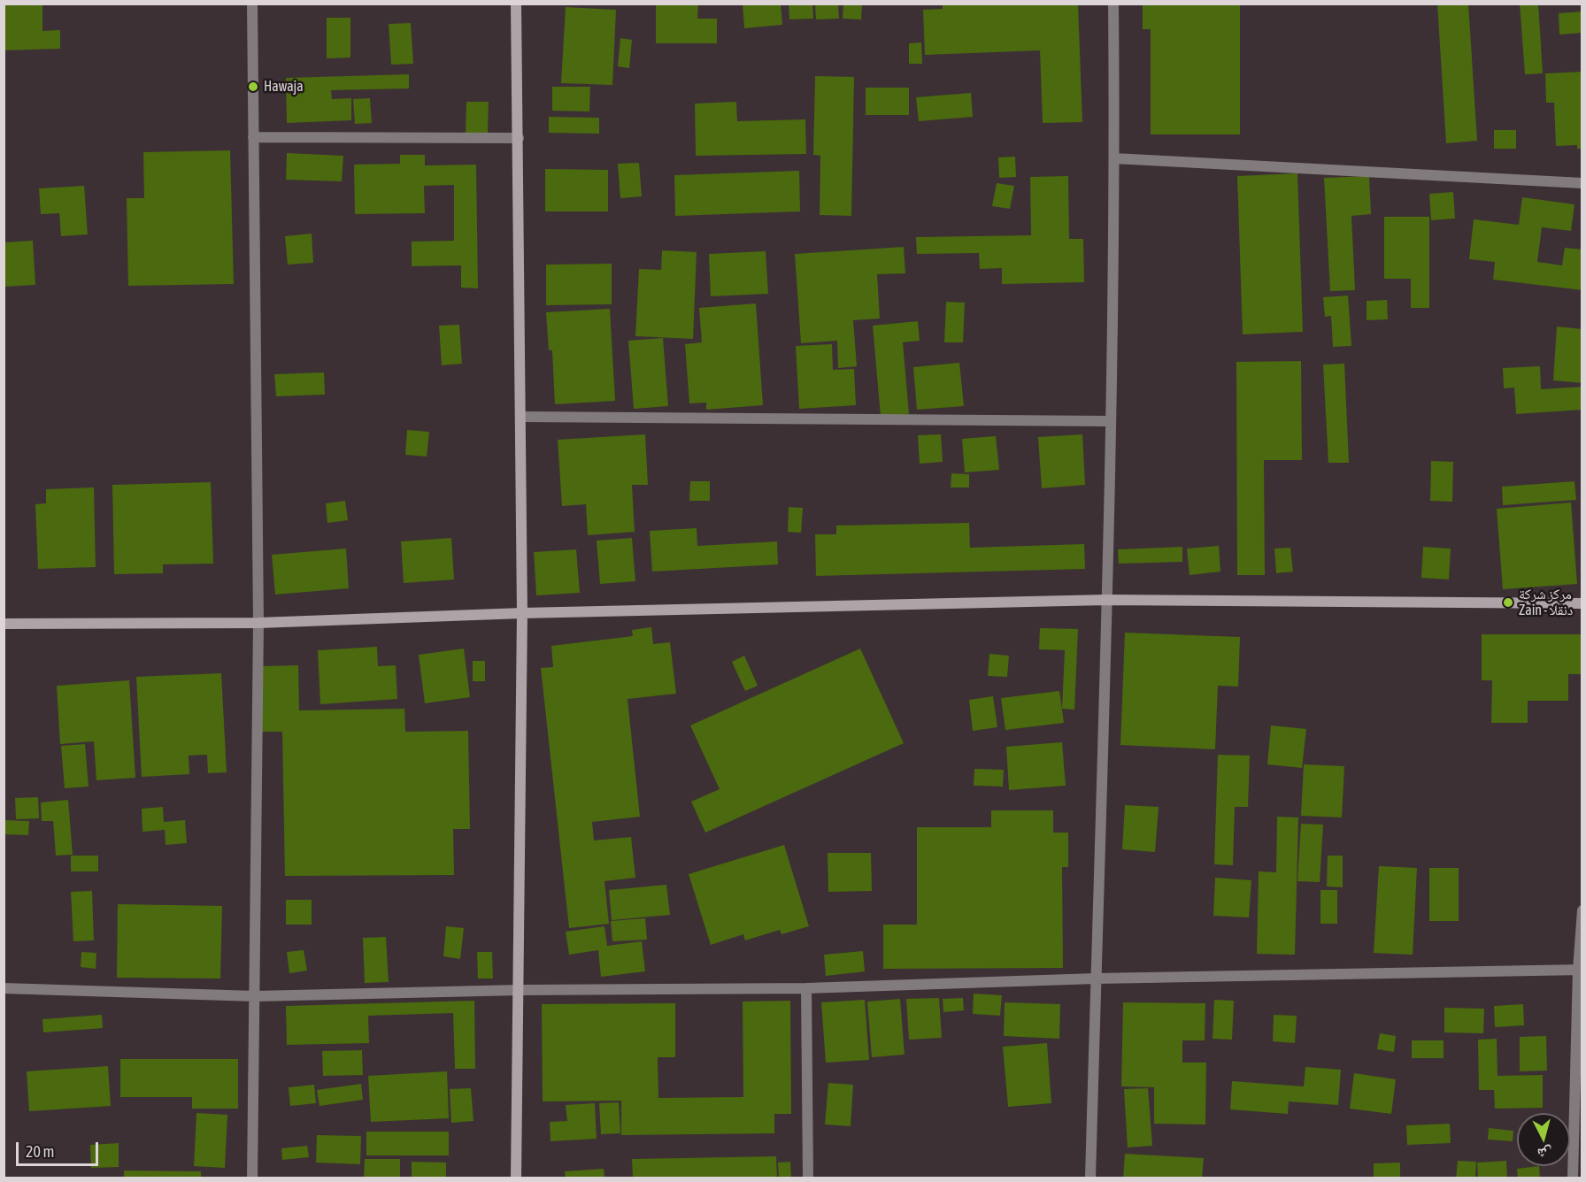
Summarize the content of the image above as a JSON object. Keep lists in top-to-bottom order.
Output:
{
  "places": ["Hawaja", "مركز شركة Zain - دنقلا"],
  "scale_bar": "20 m",
  "north": "bottom"
}
